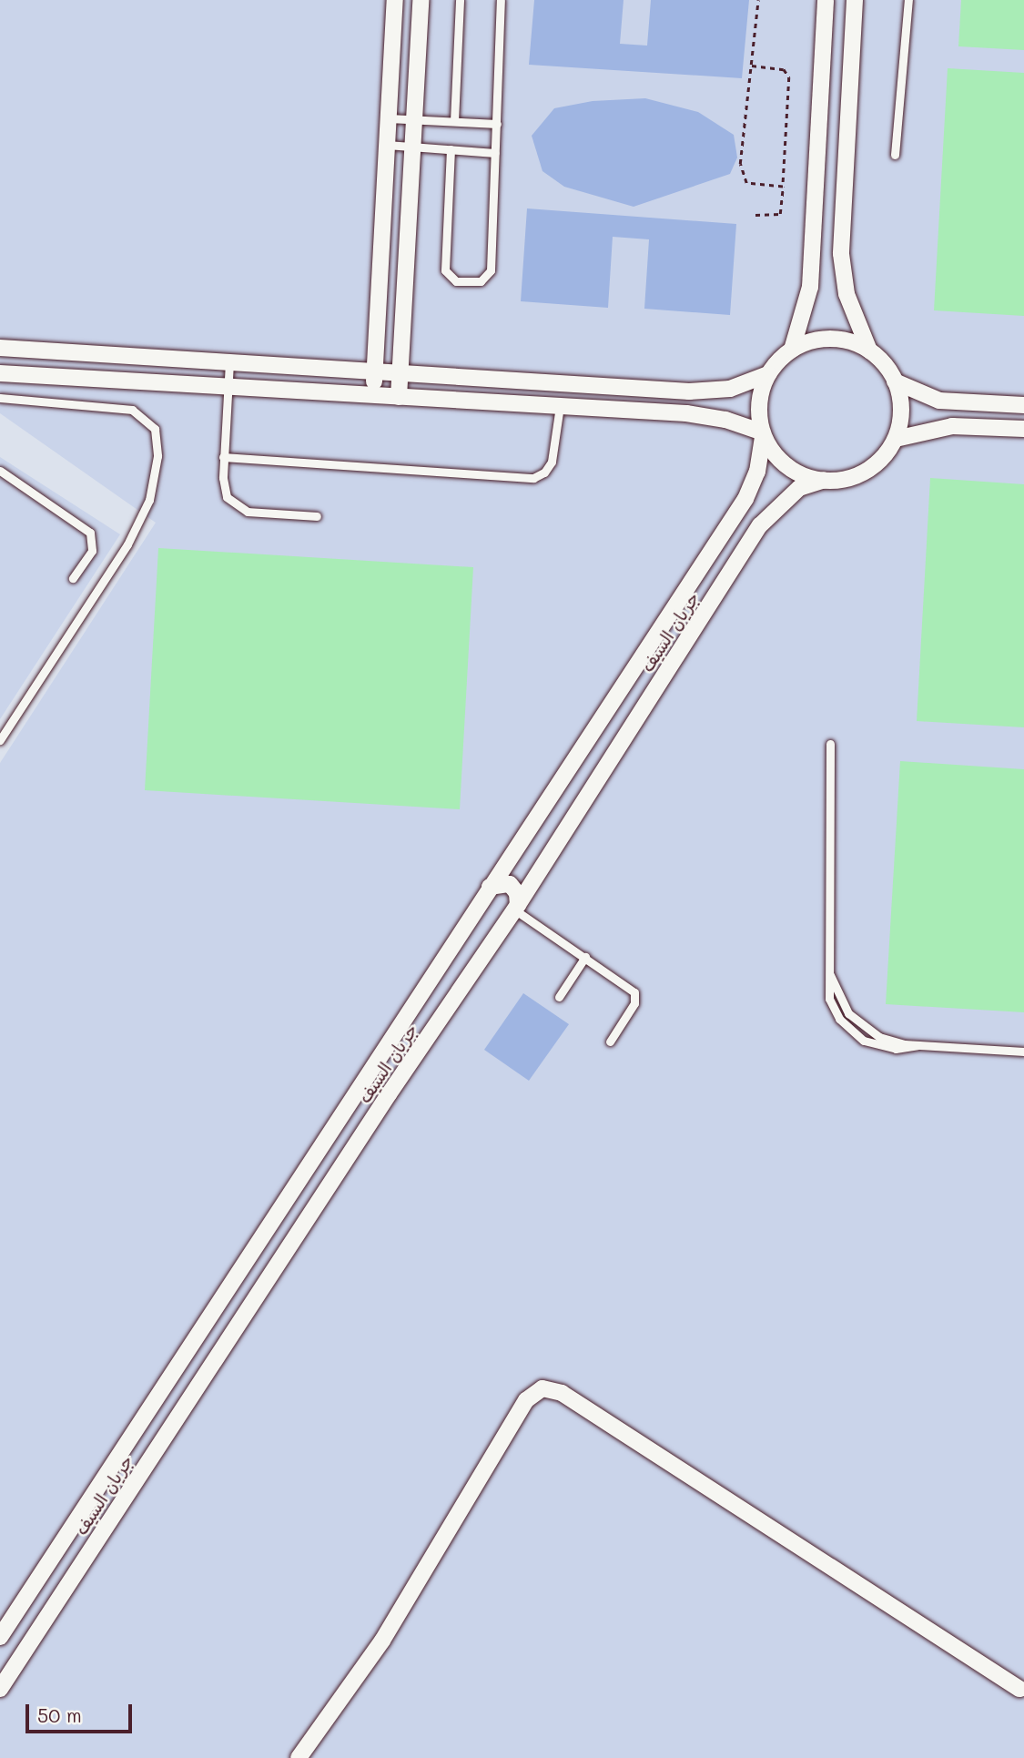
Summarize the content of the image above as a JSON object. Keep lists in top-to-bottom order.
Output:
{
  "streets": {
    "street": ["جريان السيف"]
  },
  "scale_bar": "50 m"
}
